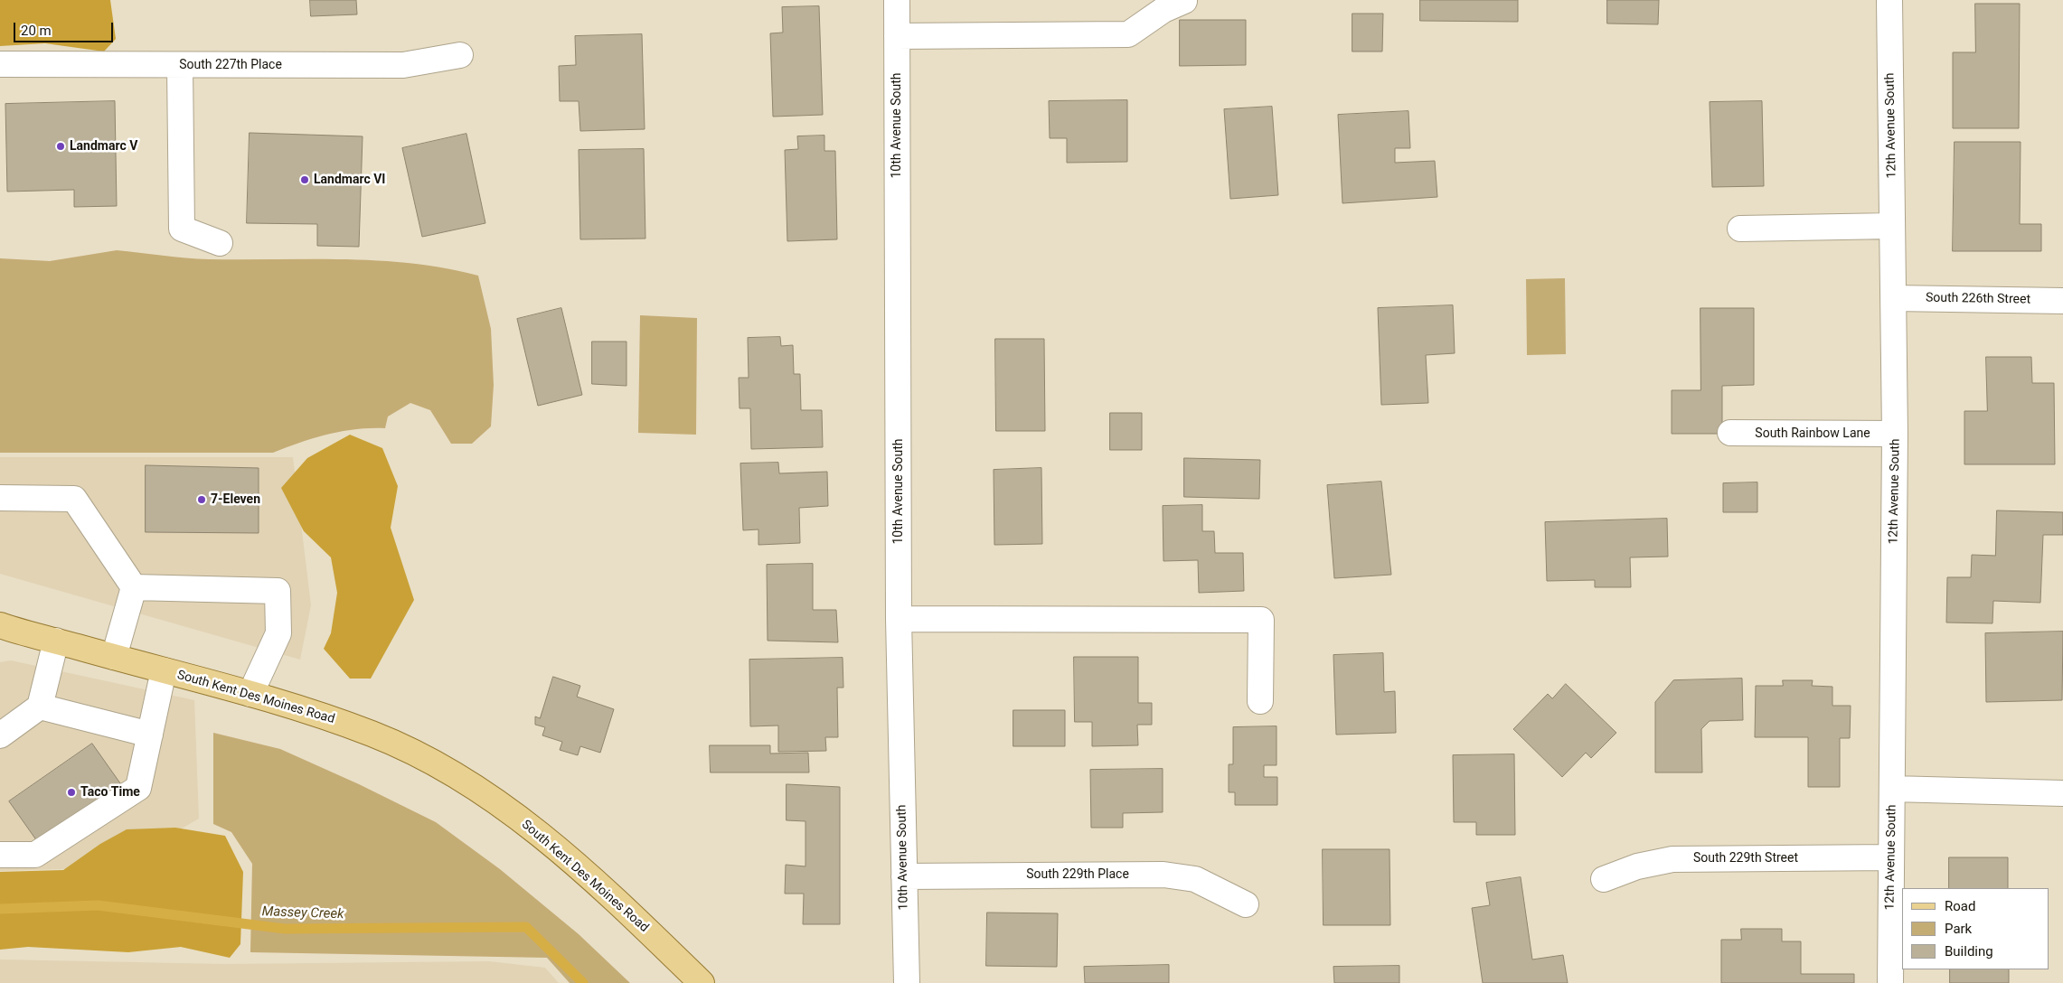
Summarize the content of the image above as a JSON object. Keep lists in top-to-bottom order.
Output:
{
  "streets": {
    "main road": ["South Kent Des Moines Road"],
    "street": [
      "South 227th Place",
      "10th Avenue South",
      "12th Avenue South",
      "South 226th Street",
      "South Rainbow Lane",
      "South 229th Street",
      "South 229th Place"
    ]
  },
  "crossings": [
    ["10th Avenue South", "South 229th Place"],
    ["12th Avenue South", "South 226th Street"],
    ["12th Avenue South", "South Rainbow Lane"],
    ["12th Avenue South", "South 229th Street"]
  ],
  "water": ["Massey Creek"],
  "places": [
    "Landmarc V",
    "Landmarc VI",
    "7-Eleven",
    "Taco Time"
  ],
  "legend": ["Road", "Park", "Building"],
  "scale_bar": "20 m"
}
